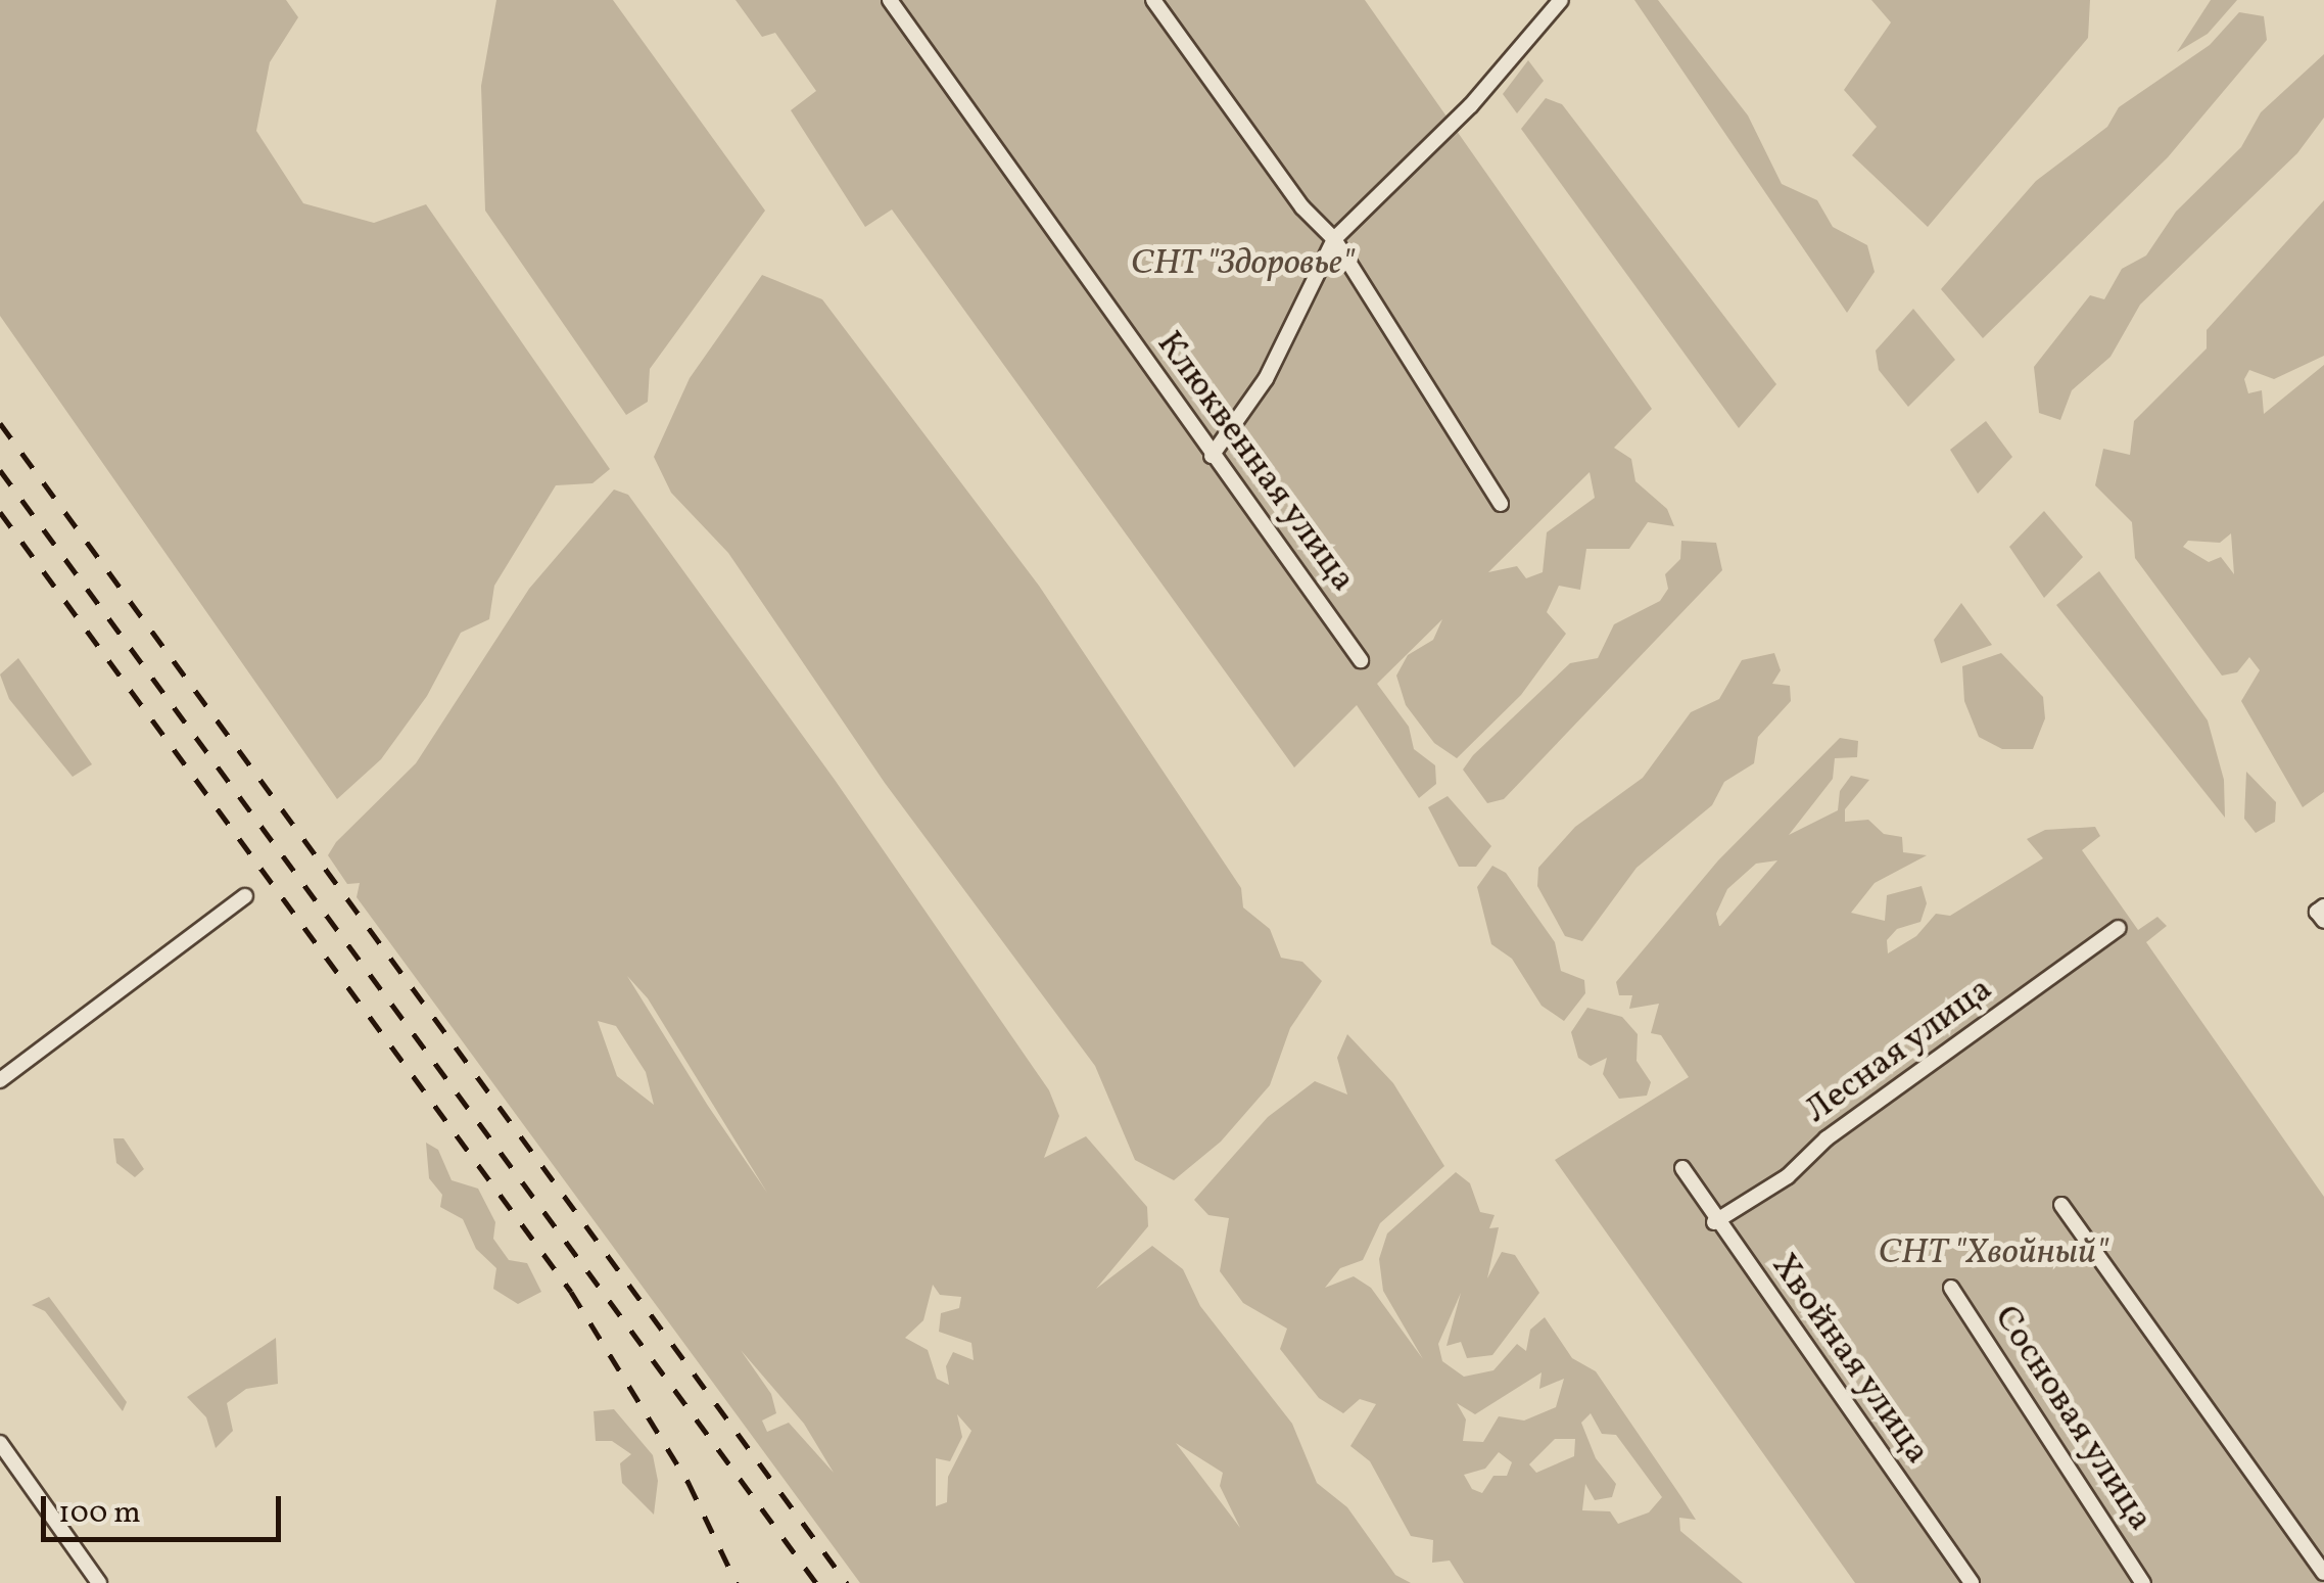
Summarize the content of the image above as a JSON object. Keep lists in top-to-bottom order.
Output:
{
  "streets": {
    "street": [
      "Клюквенная улица",
      "Лесная улица",
      "Хвойная улица",
      "Сосновая улица"
    ]
  },
  "crossings": [
    ["Лесная улица", "Хвойная улица"]
  ],
  "parks": ["СНТ \"Здоровье\"", "СНТ \"Хвойный\""],
  "scale_bar": "100 m"
}
